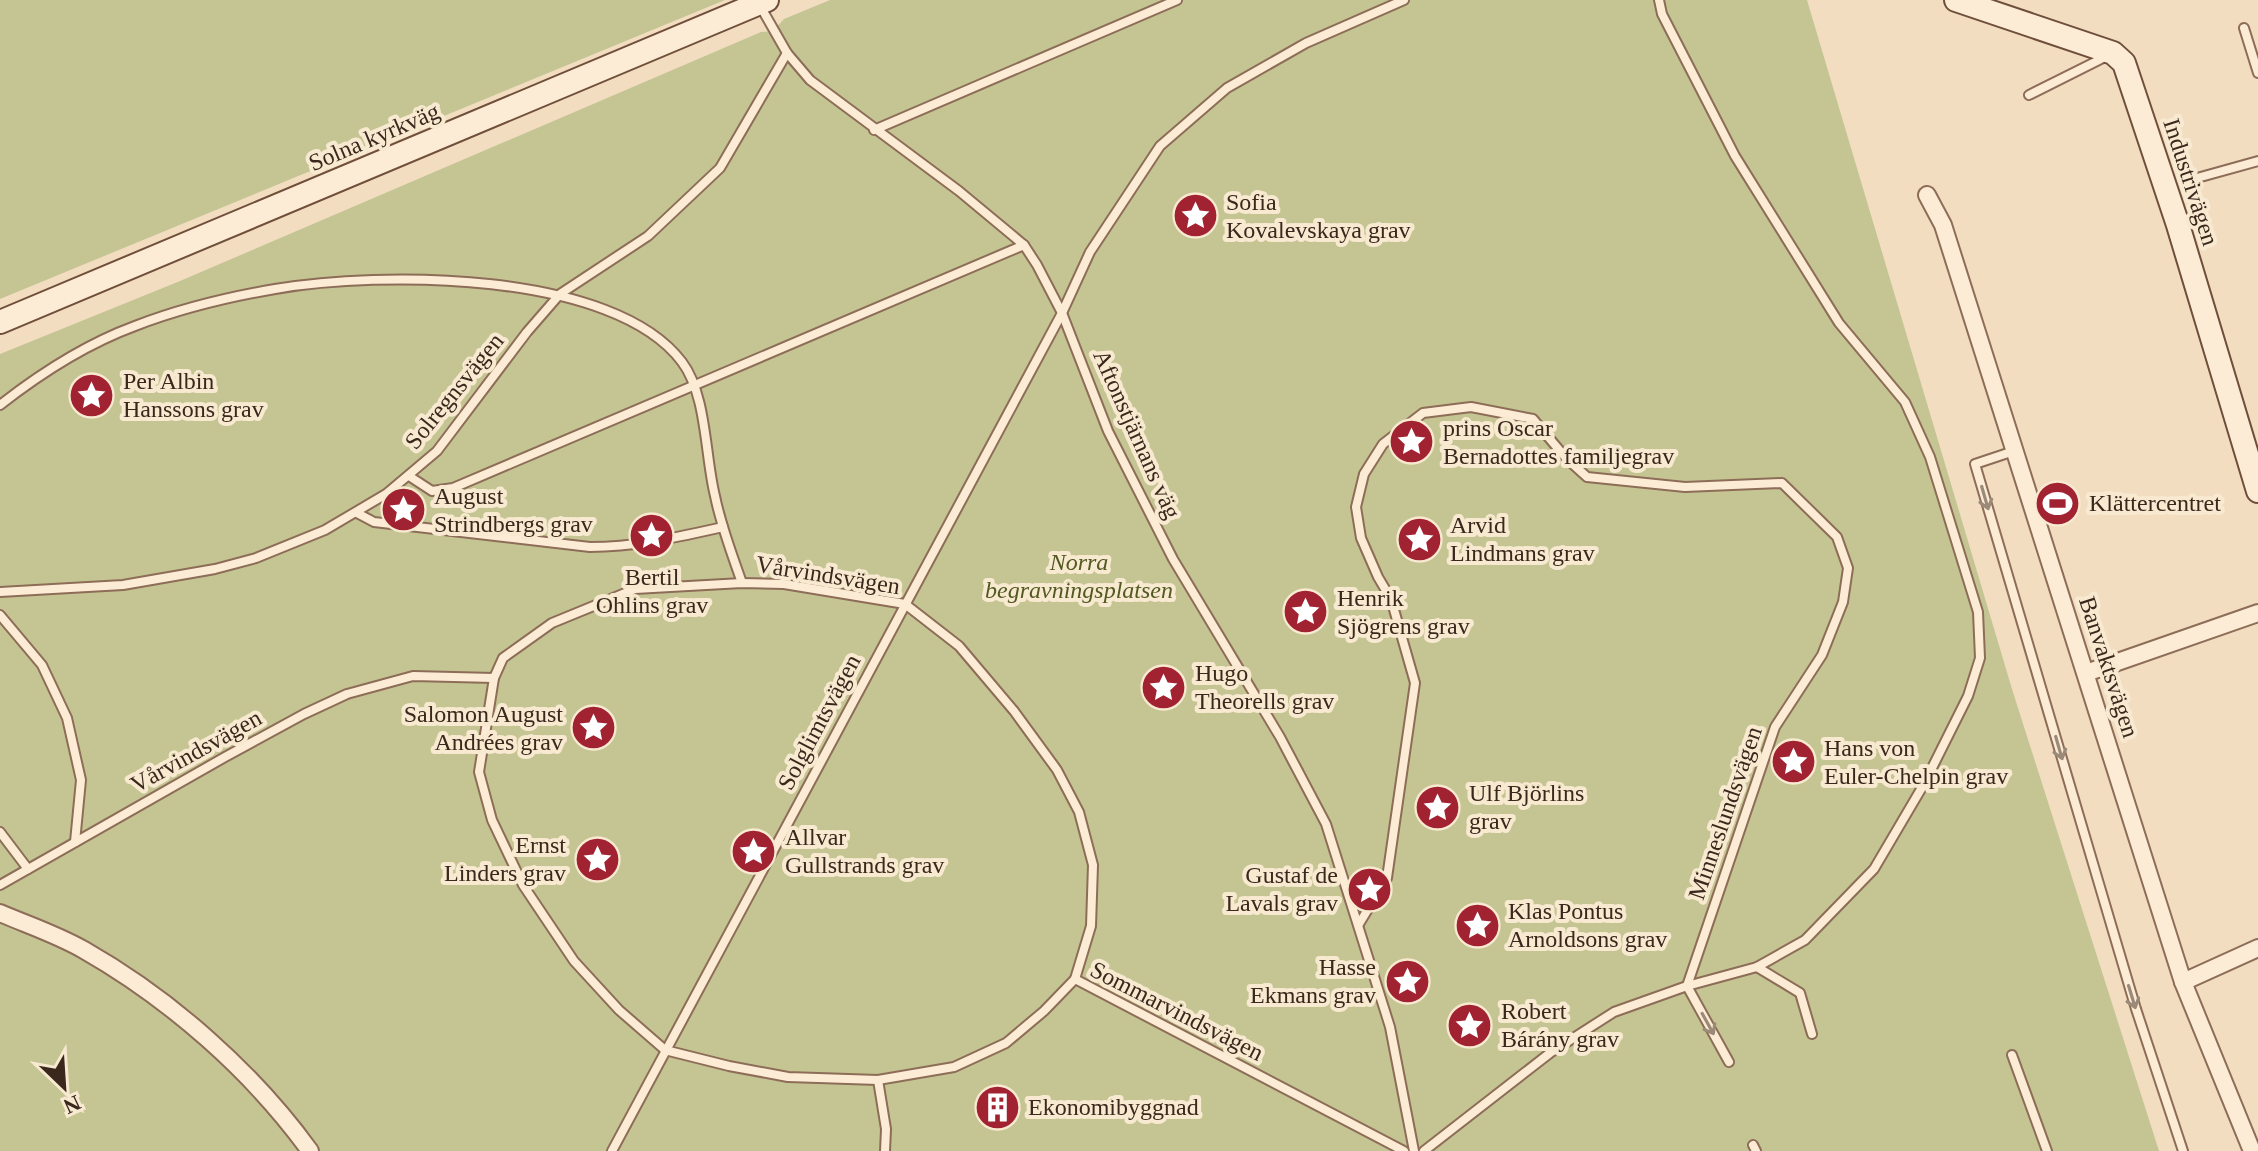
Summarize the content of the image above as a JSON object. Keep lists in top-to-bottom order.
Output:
{
  "streets": {
    "street": ["Solna kyrkväg", "Industrivägen", "Banvaktsvägen"],
    "lane": [
      "Solregnsvägen",
      "Aftonstjärnans väg",
      "Vårvindsvägen",
      "Solglimtsvägen",
      "Minneslundsvägen",
      "Sommarvindsvägen"
    ]
  },
  "crossings": [
    ["Solna kyrkväg", "Aftonstjärnans väg"],
    ["Solregnsvägen", "Aftonstjärnans väg"],
    ["Aftonstjärnans väg", "Solglimtsvägen"],
    ["Aftonstjärnans väg", "Minneslundsvägen"],
    ["Vårvindsvägen", "Solglimtsvägen"],
    ["Vårvindsvägen", "Sommarvindsvägen"],
    ["Solglimtsvägen", "Sommarvindsvägen"]
  ],
  "parks": ["Norra begravningsplatsen"],
  "places": {
    "place": [
      "Sofia Kovalevskaya grav",
      "Per Albin Hanssons grav",
      "prins Oscar Bernadottes familjegrav",
      "August Strindbergs grav",
      "Bertil Ohlins grav",
      "Arvid Lindmans grav",
      "Henrik Sjögrens grav",
      "Hugo Theorells grav",
      "Salomon August Andrées grav",
      "Hans von Euler-Chelpin grav",
      "Ulf Björlins grav",
      "Allvar Gullstrands grav",
      "Ernst Linders grav",
      "Gustaf de Lavals grav",
      "Klas Pontus Arnoldsons grav",
      "Hasse Ekmans grav",
      "Robert Bárány grav"
    ],
    "sports": ["Klättercentret"],
    "building": ["Ekonomibyggnad"]
  },
  "north": "bottom right"
}
